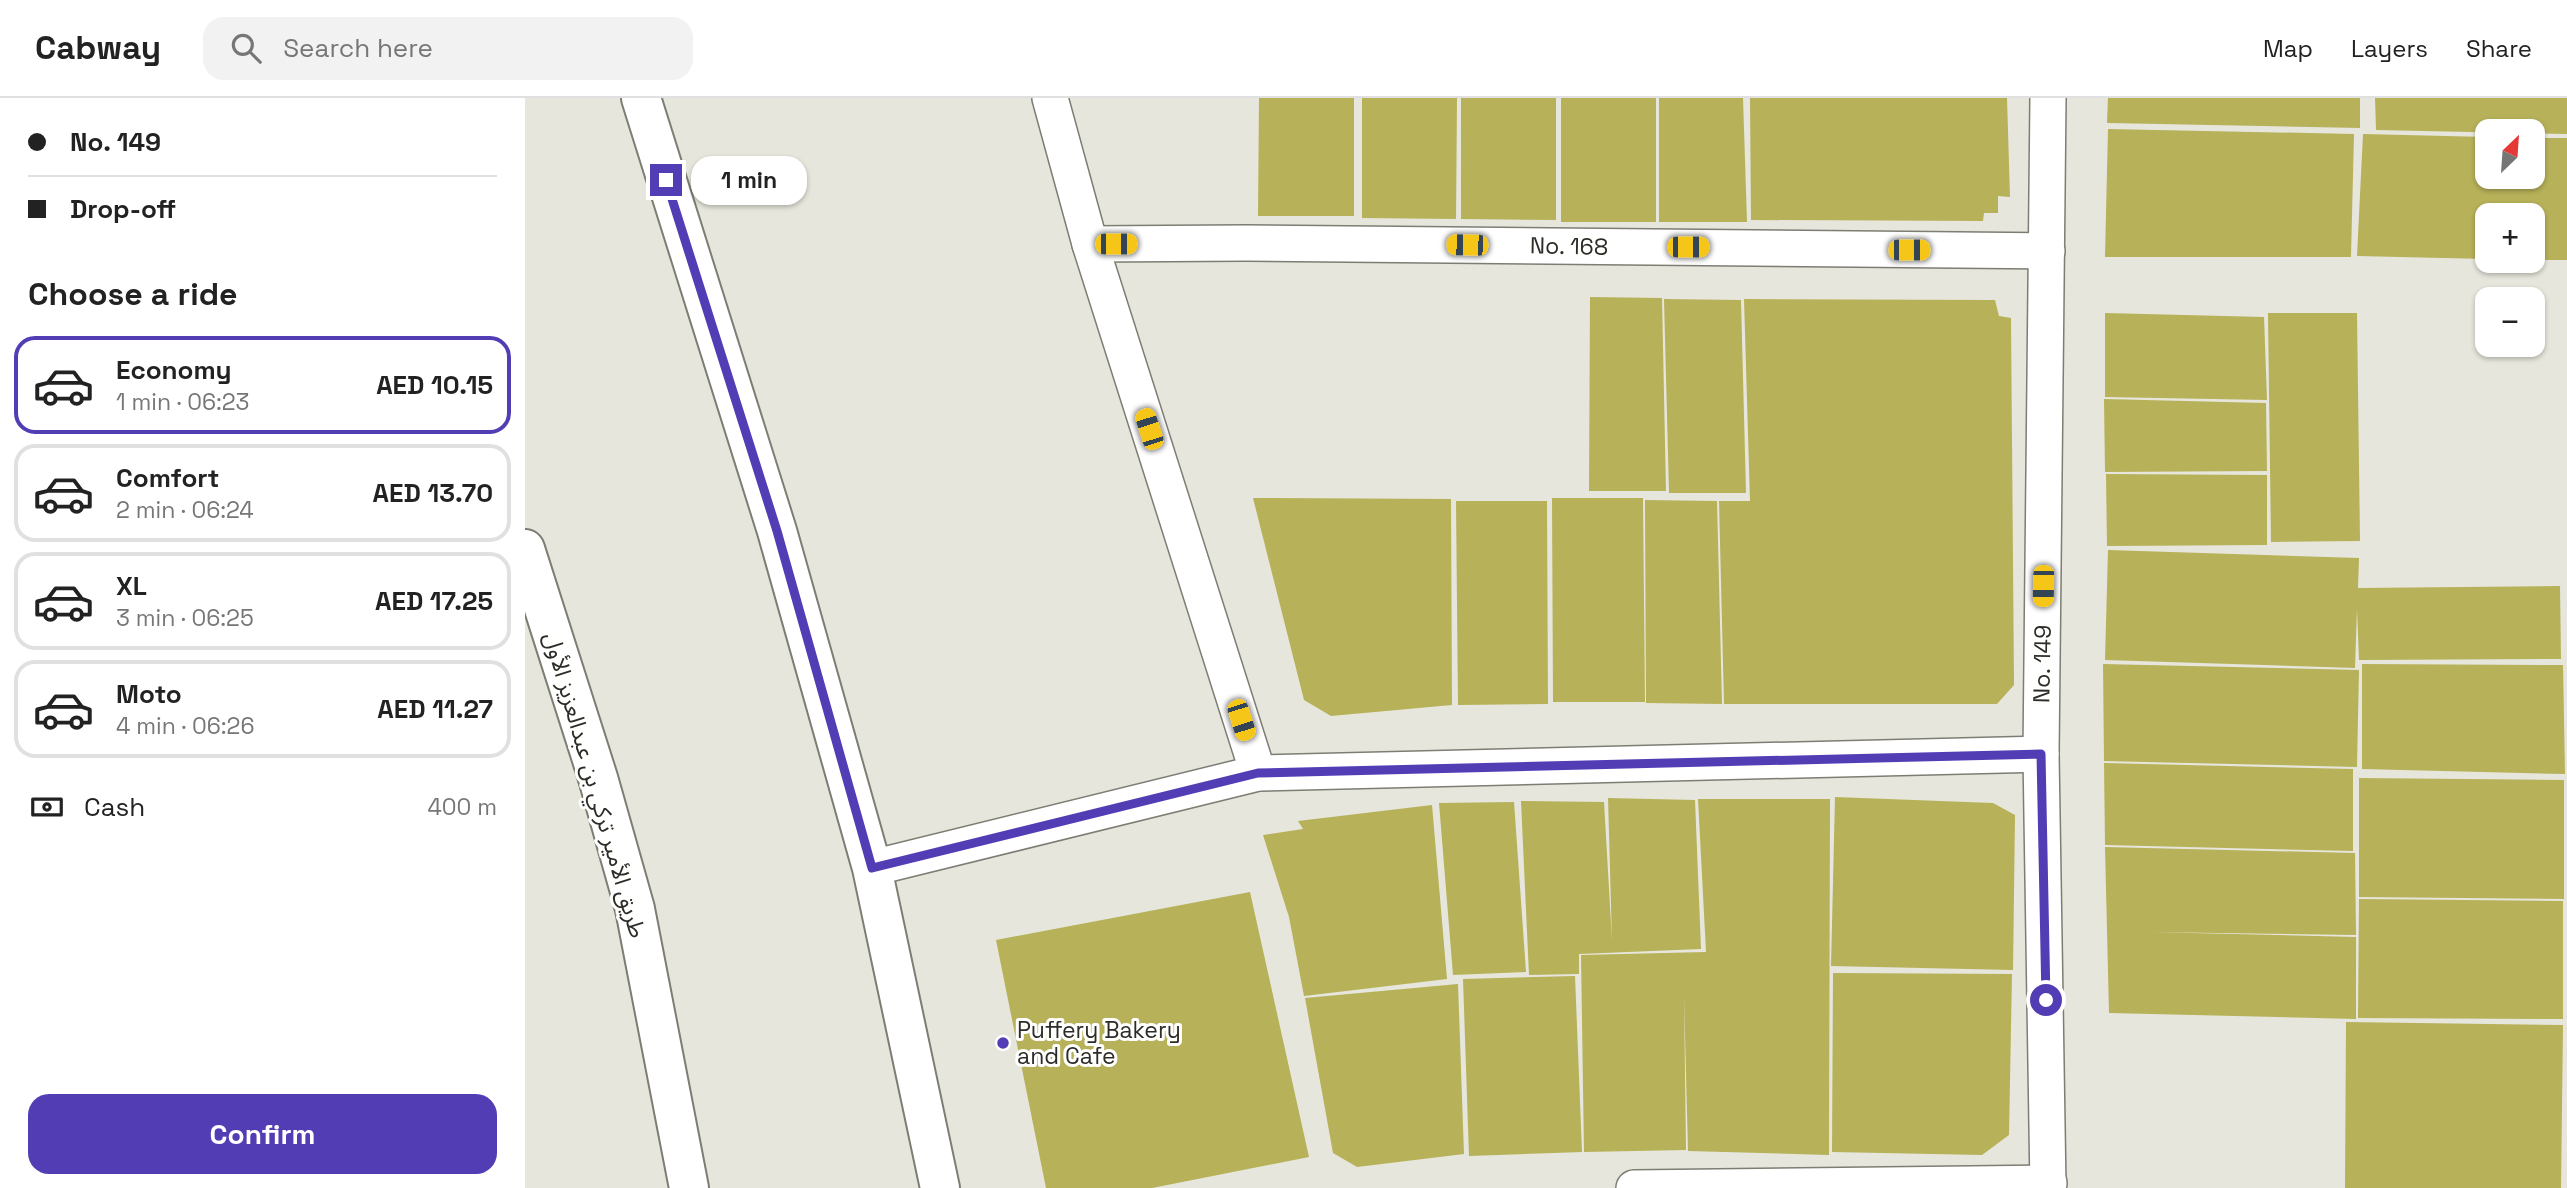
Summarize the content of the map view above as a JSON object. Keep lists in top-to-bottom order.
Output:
{
  "streets": {
    "main road": ["طريق الأمير تركي بن عبدالعزيز الأول"],
    "street": ["No. 168", "No. 149"]
  },
  "crossings": [
    ["No. 168", "No. 149"]
  ],
  "places": ["Puffery Bakery and Cafe"],
  "north": "top right",
  "page": {
    "header": "Cabway",
    "search": "Search here",
    "nav": ["Map", "Layers", "Share"],
    "banner": ["No. 149", "Drop-off"],
    "map_buttons": ["+", "−"],
    "bubble": "1 min",
    "heading": "Choose a ride",
    "list": [
      {
        "name": "Economy",
        "note": "1 min · 06:23",
        "value": "AED 10.15"
      },
      {
        "name": "Comfort",
        "note": "2 min · 06:24",
        "value": "AED 13.70"
      },
      {
        "name": "XL",
        "note": "3 min · 06:25",
        "value": "AED 17.25"
      },
      {
        "name": "Moto",
        "note": "4 min · 06:26",
        "value": "AED 11.27"
      }
    ],
    "pay": ["Cash", "400 m"],
    "buttons": "Confirm"
  }
}
